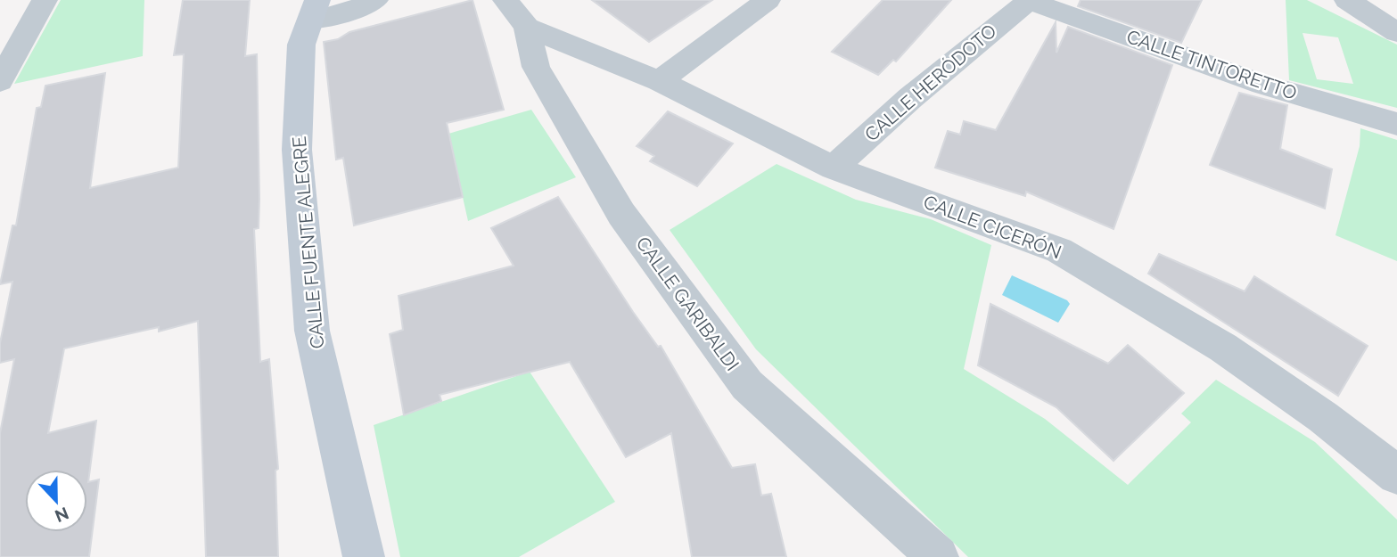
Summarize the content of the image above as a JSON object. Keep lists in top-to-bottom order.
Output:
{
  "streets": {
    "street": [
      "CALLE TINTORETTO",
      "CALLE HERÓDOTO",
      "CALLE CICERÓN",
      "CALLE FUENTE ALEGRE",
      "CALLE GARIBALDI"
    ]
  },
  "crossings": [
    ["CALLE TINTORETTO", "CALLE HERÓDOTO"],
    ["CALLE HERÓDOTO", "CALLE CICERÓN"],
    ["CALLE CICERÓN", "CALLE GARIBALDI"]
  ],
  "north": "bottom"
}
